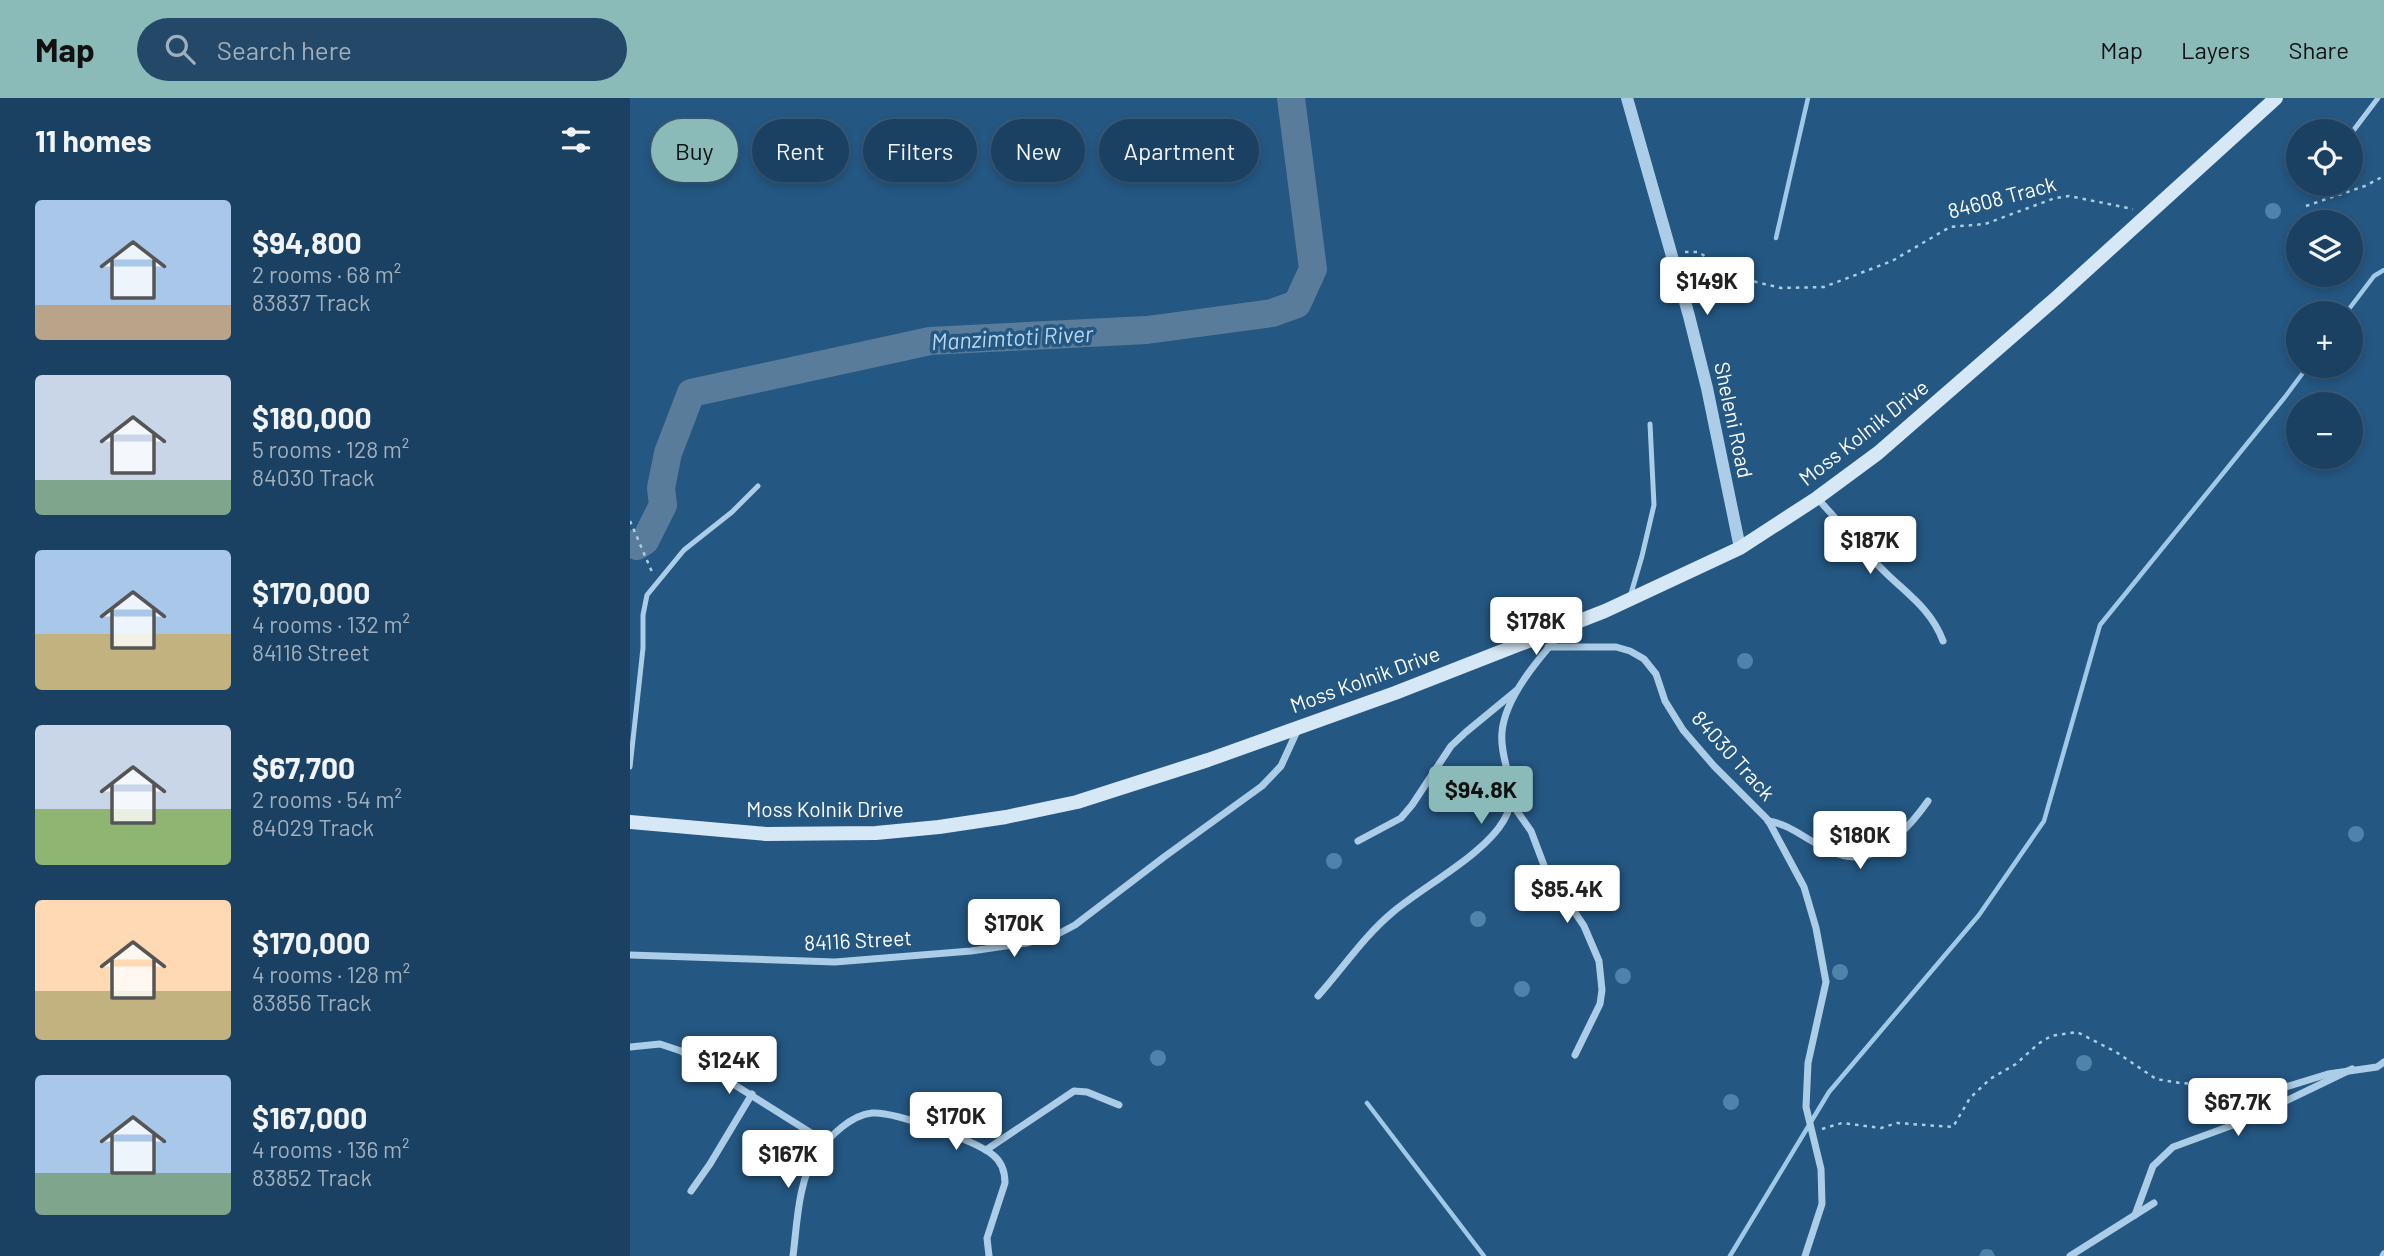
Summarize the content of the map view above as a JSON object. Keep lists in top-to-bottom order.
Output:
{
  "streets": {
    "main road": ["Moss Kolnik Drive"],
    "street": ["Sheleni Road", "84030 Track", "84116 Street"],
    "path": ["84608 Track"]
  },
  "crossings": [
    ["84608 Track", "Sheleni Road"],
    ["84608 Track", "Moss Kolnik Drive"],
    ["Sheleni Road", "Moss Kolnik Drive"],
    ["Moss Kolnik Drive", "84116 Street"]
  ],
  "water": ["Manzimtoti River"],
  "page": {
    "header": "Map",
    "search": "Search here",
    "nav": ["Map", "Layers", "Share"],
    "heading": "11 homes",
    "map_buttons": ["+", "−"],
    "chip": [
      "Buy",
      "Rent",
      "Filters",
      "New",
      "Apartment"
    ],
    "list": [
      {
        "name": "$94,800",
        "note": "2 rooms · 68 m² · 83837 Track"
      },
      {
        "name": "$180,000",
        "note": "5 rooms · 128 m² · 84030 Track"
      },
      {
        "name": "$170,000",
        "note": "4 rooms · 132 m² · 84116 Street"
      },
      {
        "name": "$67,700",
        "note": "2 rooms · 54 m² · 84029 Track"
      },
      {
        "name": "$170,000",
        "note": "4 rooms · 128 m² · 83856 Track"
      },
      {
        "name": "$167,000",
        "note": "4 rooms · 136 m² · 83852 Track"
      }
    ],
    "price": [
      "$149K",
      "$187K",
      "$178K",
      "$94.8K",
      "$180K",
      "$85.4K",
      "$170K",
      "$124K",
      "$67.7K",
      "$170K",
      "$167K"
    ]
  }
}
